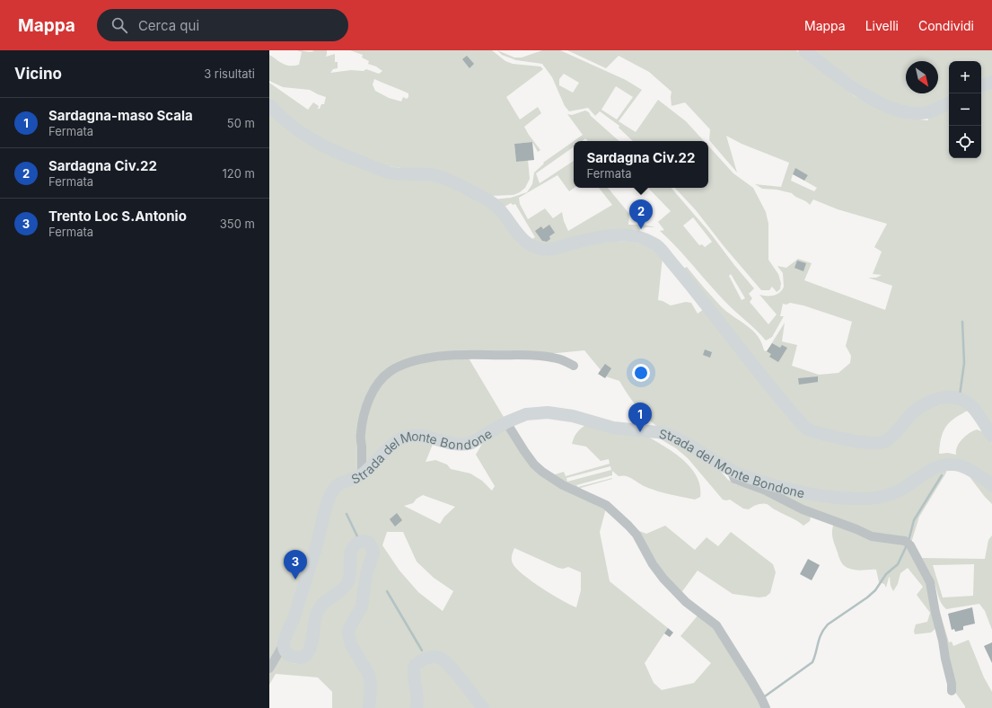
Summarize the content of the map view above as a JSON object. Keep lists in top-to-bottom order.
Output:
{
  "streets": {
    "street": ["Strada del Monte Bondone"]
  },
  "north": "bottom right",
  "page": {
    "header": "Mappa",
    "search": "Cerca qui",
    "nav": ["Mappa", "Livelli", "Condividi"],
    "heading": ["Vicino", "3 risultati"],
    "map_buttons": ["+", "−"],
    "list": [
      {
        "mark": "1",
        "name": "Sardagna-maso Scala",
        "note": "Fermata",
        "value": "50 m"
      },
      {
        "mark": "2",
        "name": "Sardagna Civ.22",
        "note": "Fermata",
        "value": "120 m"
      },
      {
        "mark": "3",
        "name": "Trento Loc S.Antonio",
        "note": "Fermata",
        "value": "350 m"
      }
    ],
    "popup": ["Sardagna Civ.22", "Fermata"],
    "pins": ["2", "1", "3"]
  }
}
